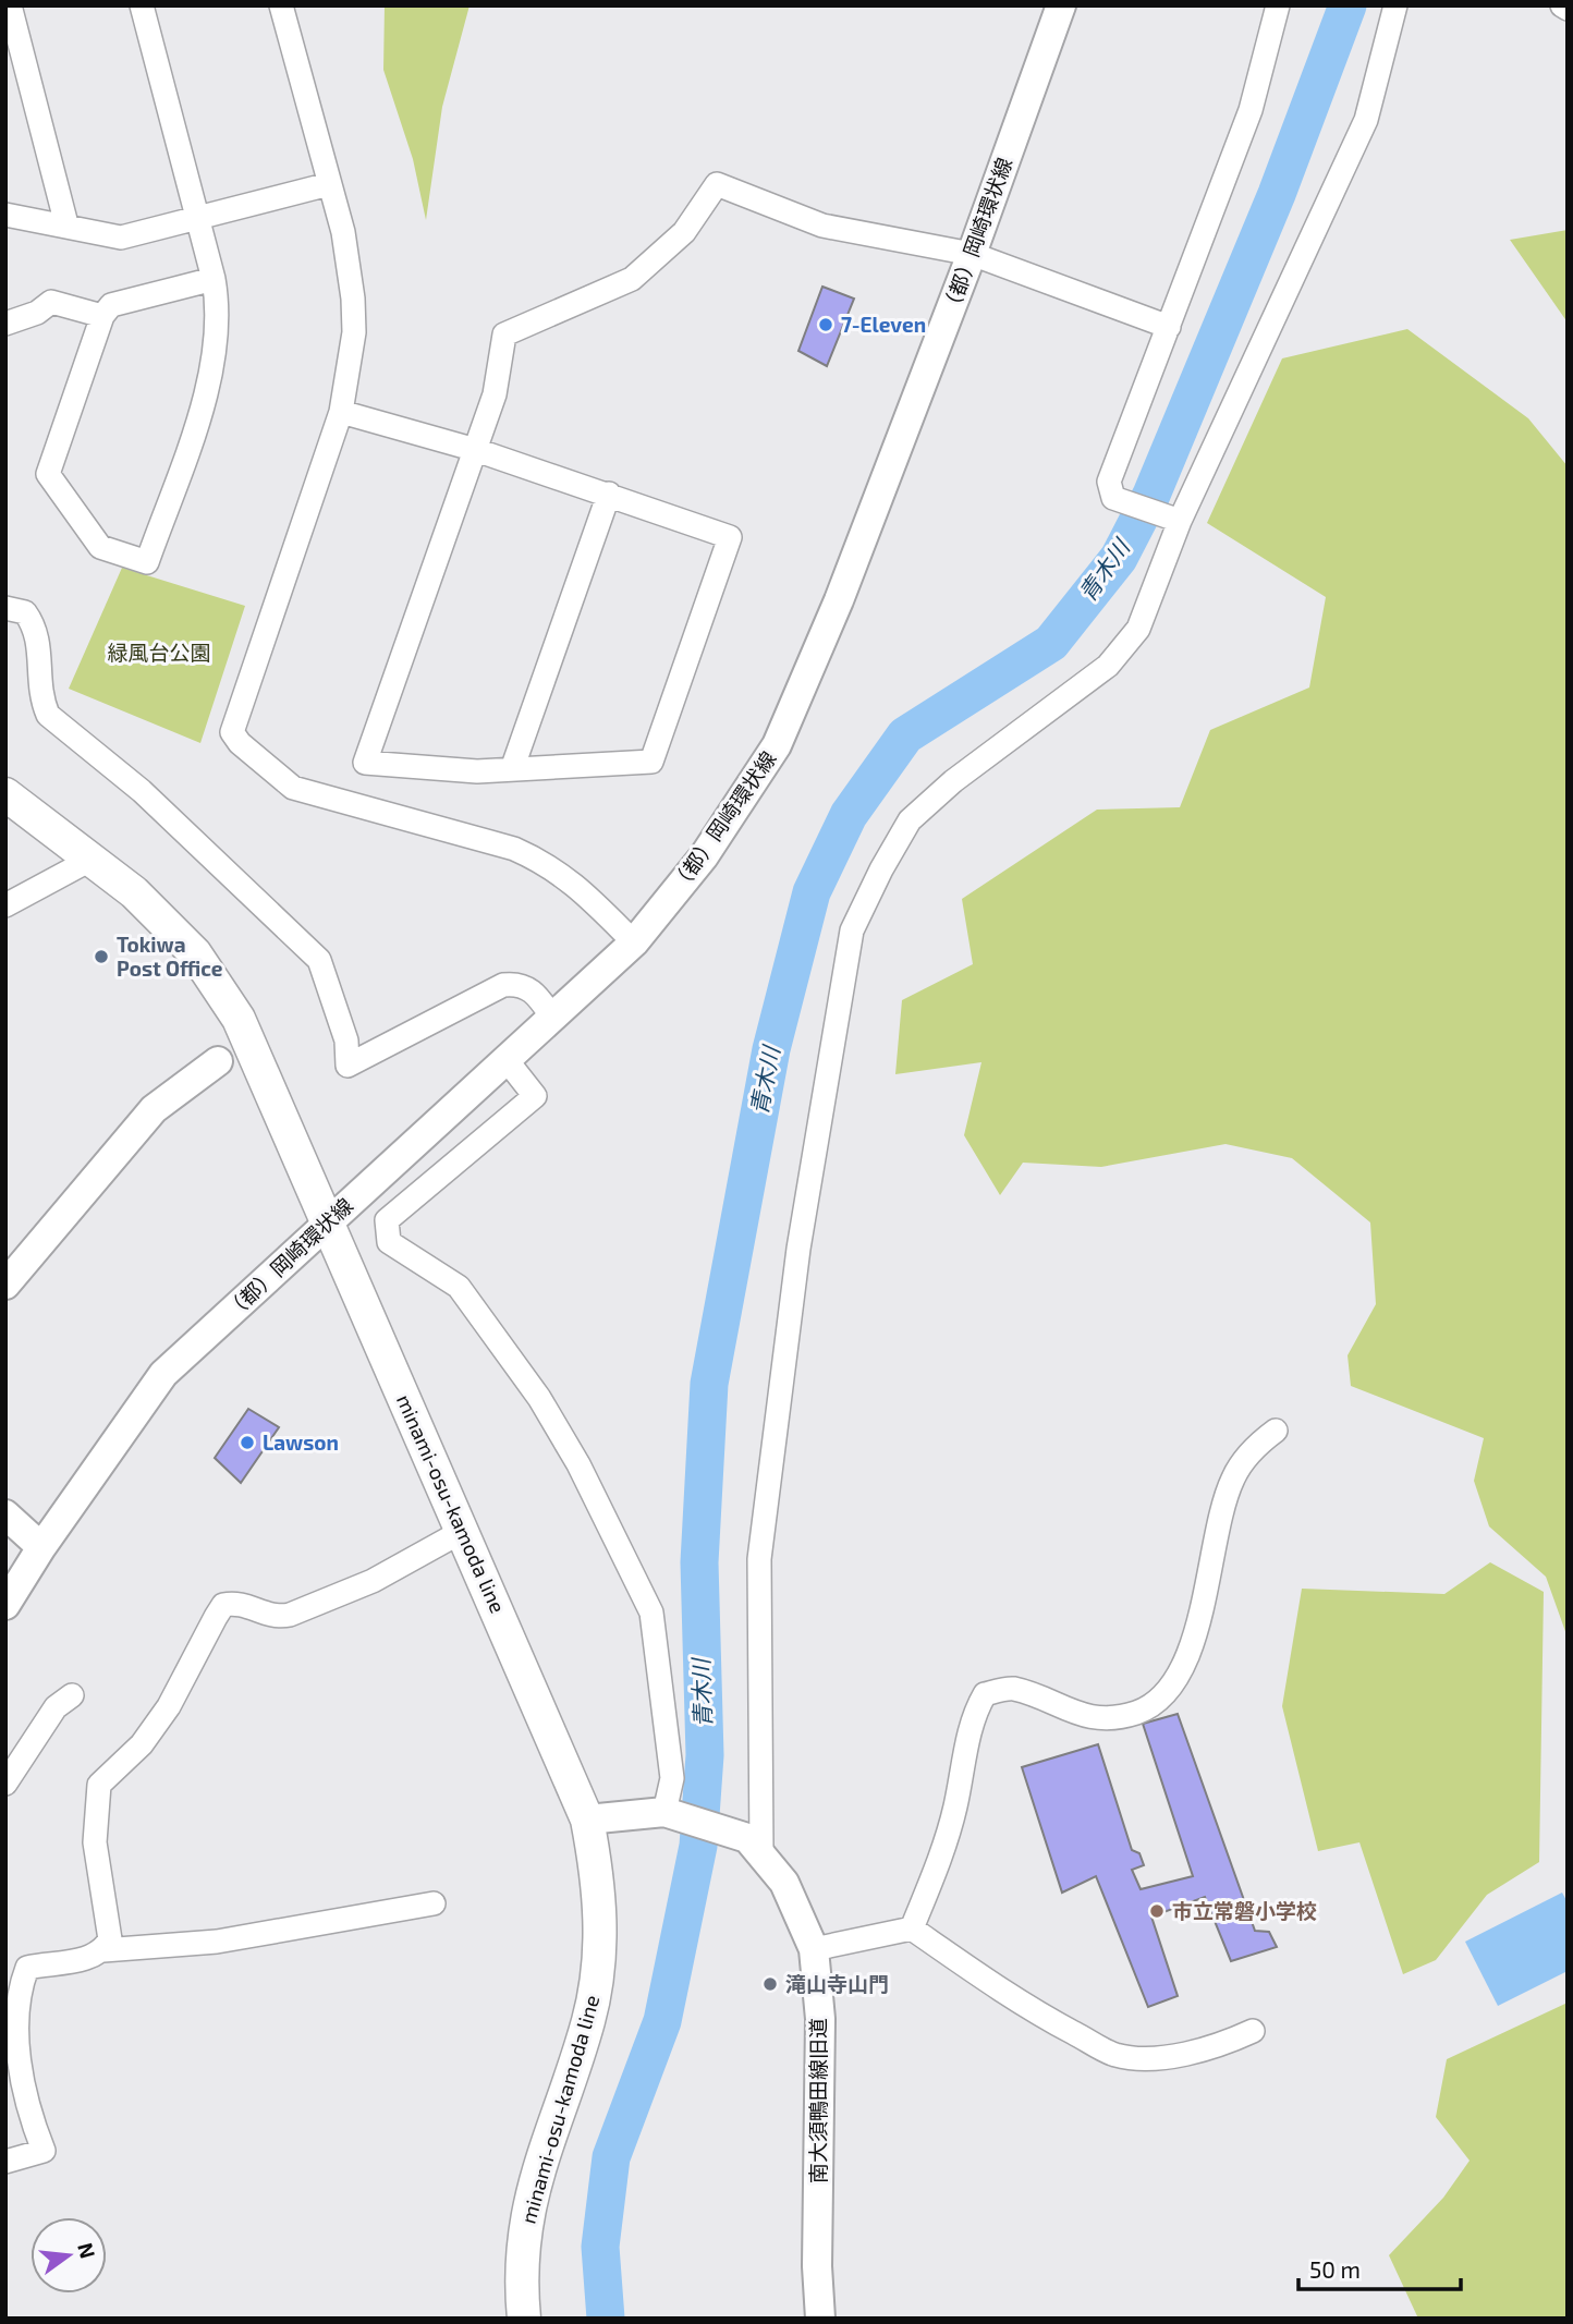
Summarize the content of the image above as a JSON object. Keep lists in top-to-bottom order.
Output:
{
  "streets": {
    "main road": ["minami-osu-kamoda line"],
    "street": ["（都）岡崎環状線", "南大須鴨田線旧道"]
  },
  "crossings": [
    ["（都）岡崎環状線", "minami-osu-kamoda line"]
  ],
  "water": ["青木川"],
  "parks": ["緑風台公園"],
  "places": [
    "7-Eleven",
    "Tokiwa Post Office",
    "Lawson",
    "市立常磐小学校",
    "滝山寺山門"
  ],
  "scale_bar": "50 m",
  "north": "right"
}
